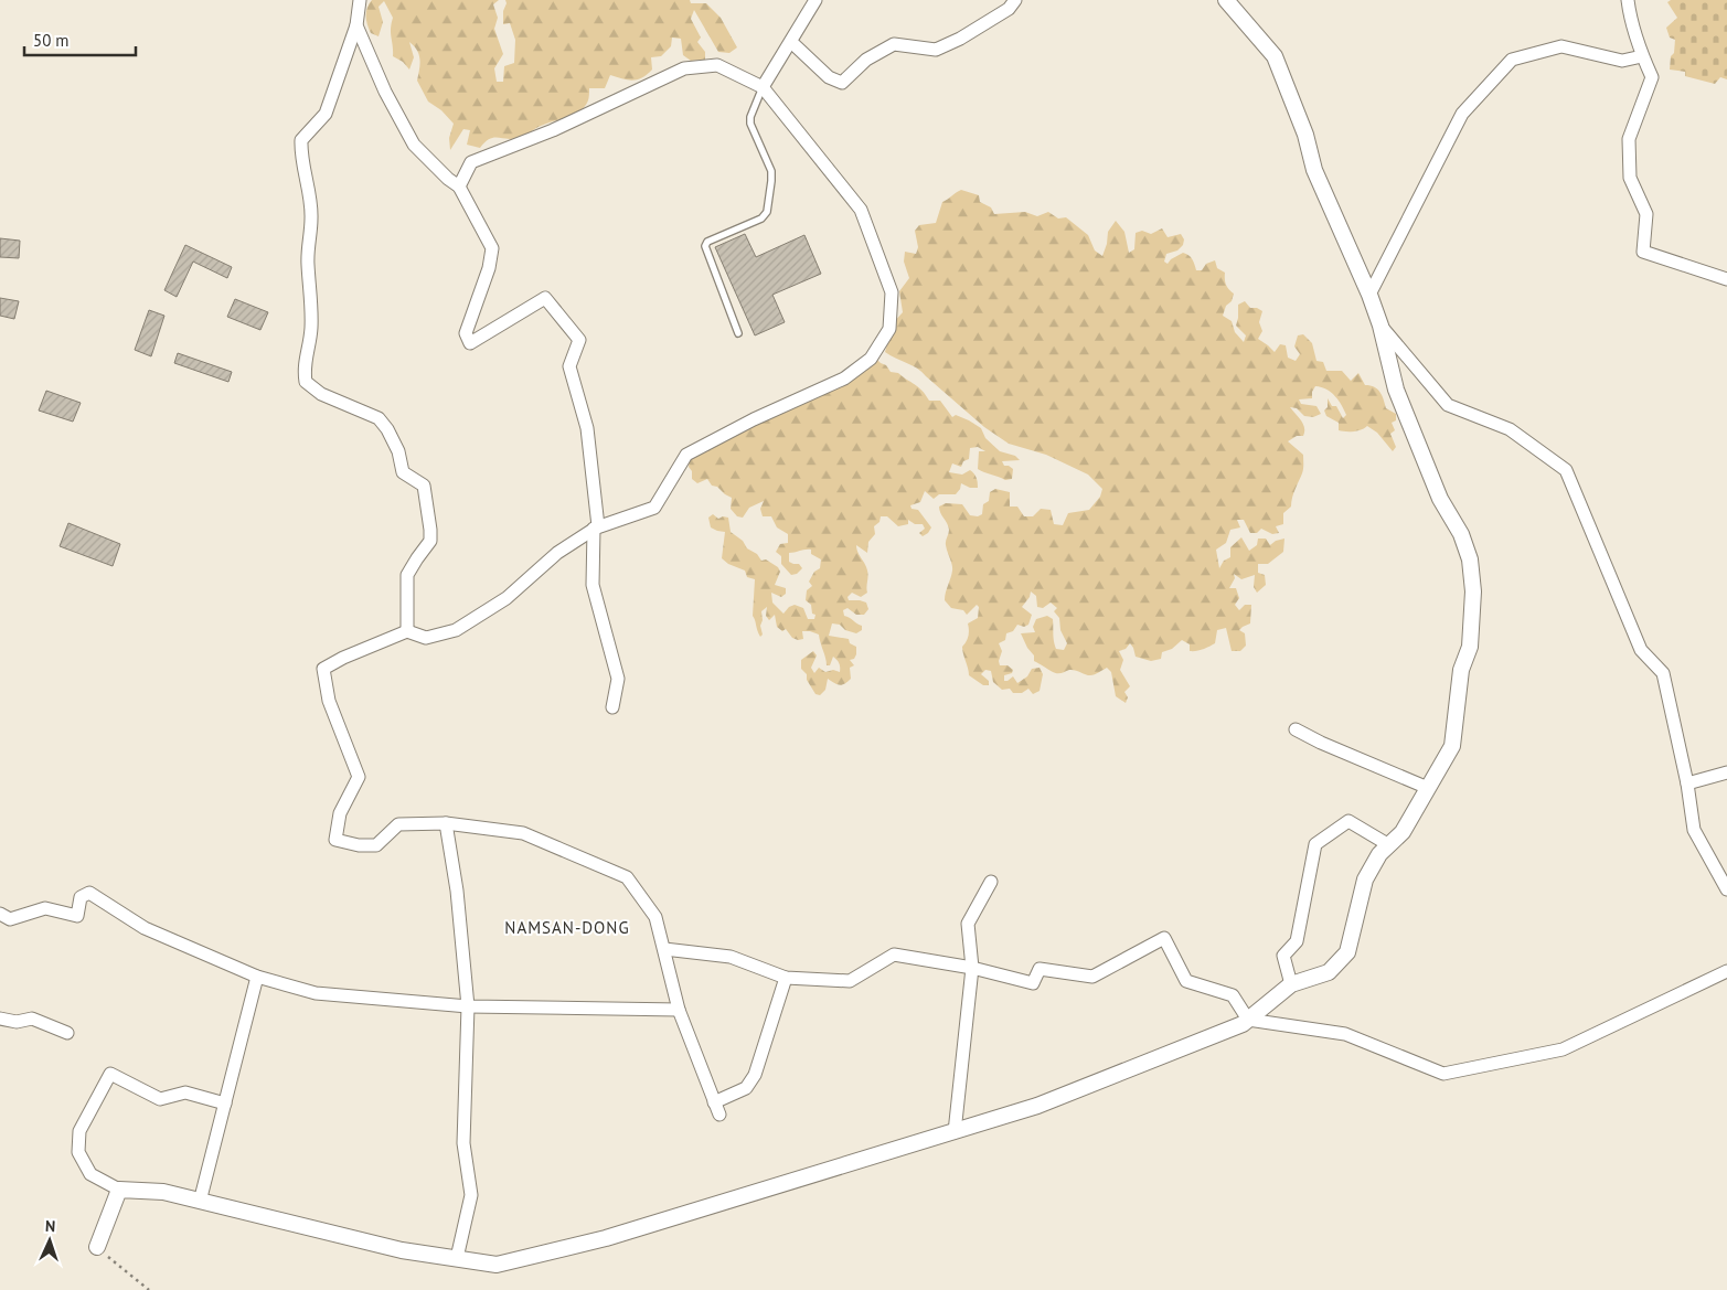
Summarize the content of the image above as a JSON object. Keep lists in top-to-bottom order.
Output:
{
  "districts": ["NAMSAN-DONG"],
  "scale_bar": "50 m",
  "north": "top"
}
